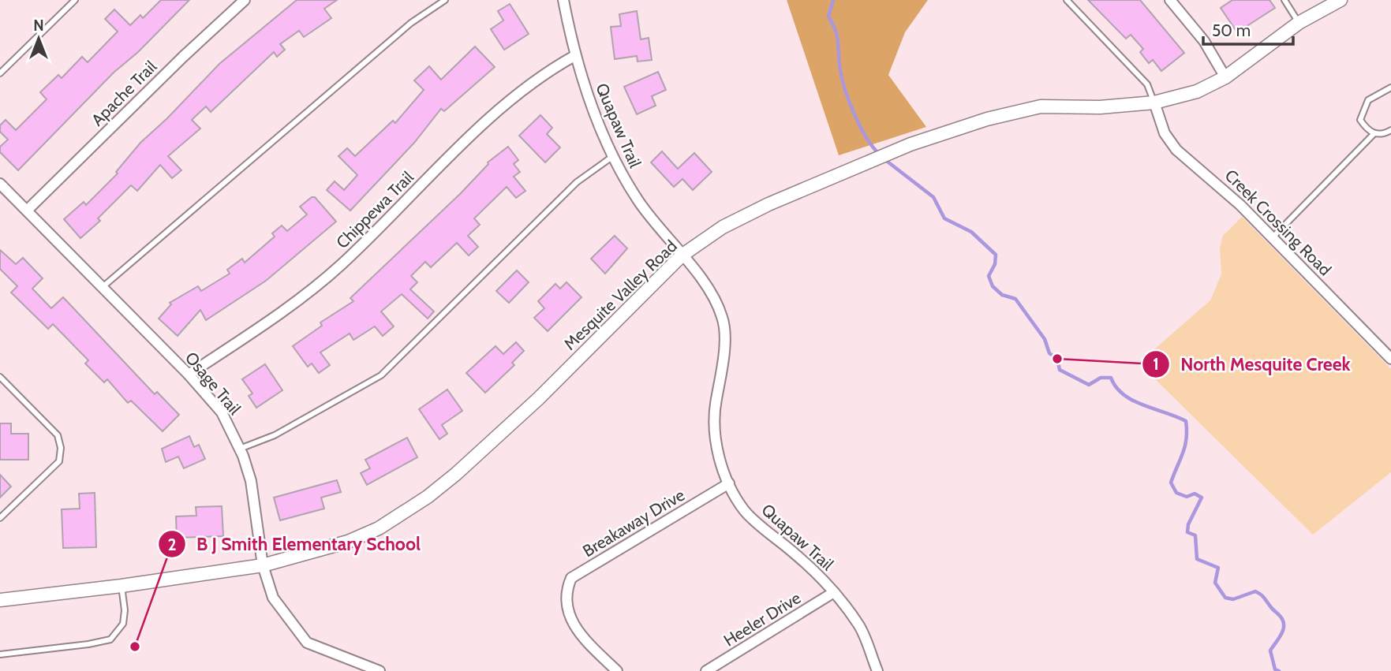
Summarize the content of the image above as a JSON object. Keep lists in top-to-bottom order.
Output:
{
  "streets": {
    "street": [
      "Apache Trail",
      "Quapaw Trail",
      "Chippewa Trail",
      "Creek Crossing Road",
      "Mesquite Valley Road",
      "Osage Trail",
      "Breakaway Drive",
      "Heeler Drive"
    ]
  },
  "crossings": [
    ["Apache Trail", "Osage Trail"],
    ["Quapaw Trail", "Chippewa Trail"],
    ["Quapaw Trail", "Mesquite Valley Road"],
    ["Quapaw Trail", "Breakaway Drive"],
    ["Quapaw Trail", "Heeler Drive"],
    ["Chippewa Trail", "Osage Trail"],
    ["Creek Crossing Road", "Mesquite Valley Road"],
    ["Mesquite Valley Road", "Osage Trail"]
  ],
  "places": ["North Mesquite Creek", "B J Smith Elementary School"],
  "scale_bar": "50 m",
  "north": "top"
}
